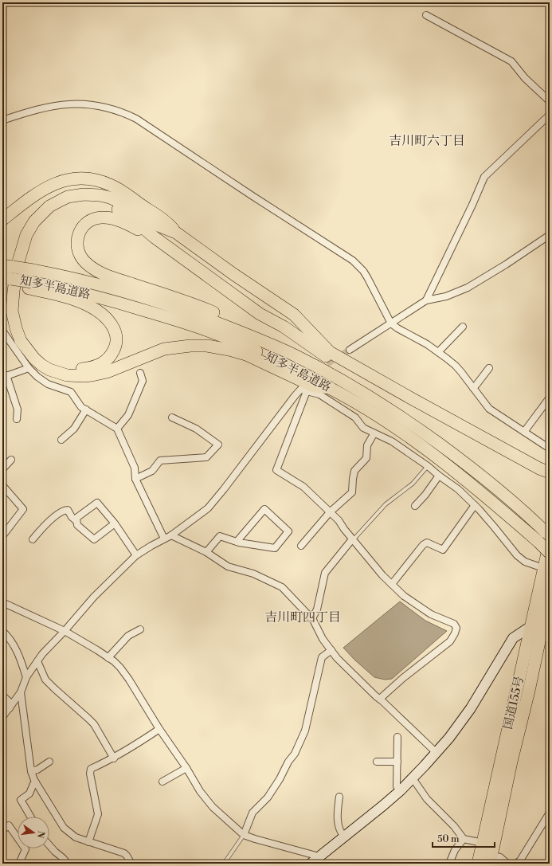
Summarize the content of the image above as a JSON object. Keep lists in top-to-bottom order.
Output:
{
  "streets": {
    "highway": ["知多半島道路", "国道155号"]
  },
  "crossings": [
    ["知多半島道路", "国道155号"]
  ],
  "districts": ["吉川町六丁目", "吉川町四丁目"],
  "scale_bar": "50 m",
  "north": "right"
}
